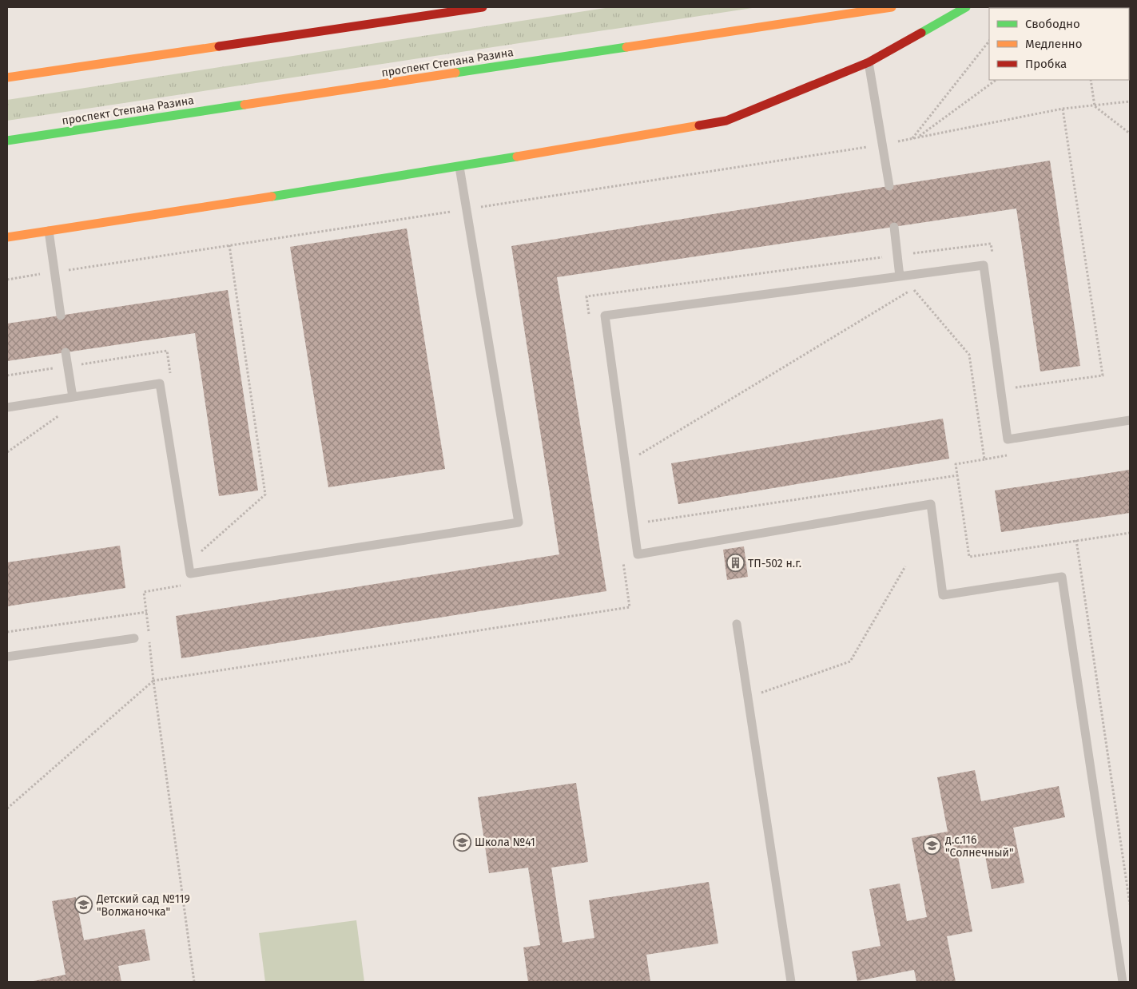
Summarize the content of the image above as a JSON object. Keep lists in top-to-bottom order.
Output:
{
  "streets": {
    "main road": ["проспект Степана Разина"]
  },
  "places": {
    "building": ["ТП-502 н.г."],
    "school or university": ["Школа №41", "д.с.116 \"Солнечный\"", "Детский сад №119 \"Волжаночка\""]
  },
  "legend": ["Свободно", "Медленно", "Пробка"]
}
